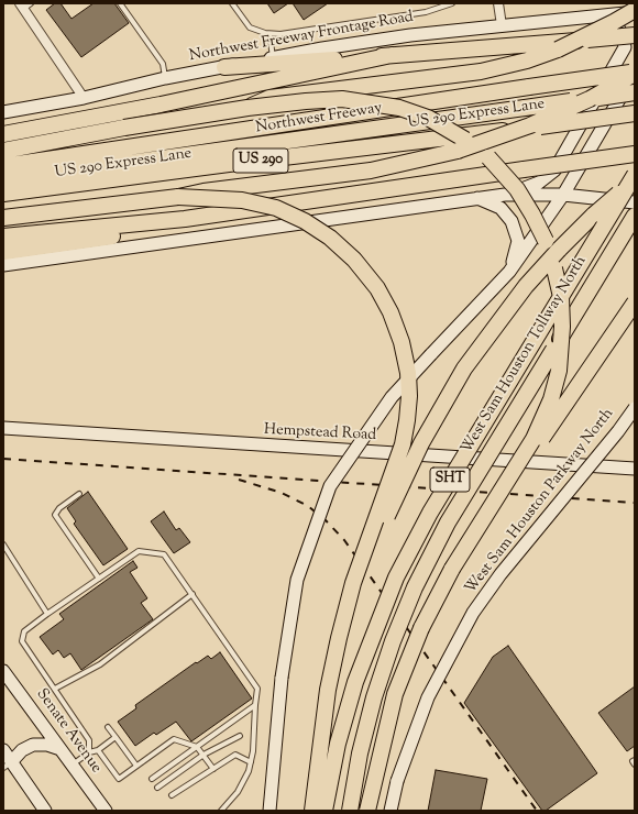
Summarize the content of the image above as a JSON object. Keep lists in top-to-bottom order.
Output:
{
  "streets": {
    "highway": [
      "US 290 Express Lane",
      "Northwest Freeway",
      "US 290",
      "West Sam Houston Tollway North",
      "SHT"
    ],
    "main road": [
      "Northwest Freeway Frontage Road",
      "Hempstead Road",
      "West Sam Houston Parkway North",
      "Senate Avenue"
    ]
  }
}
